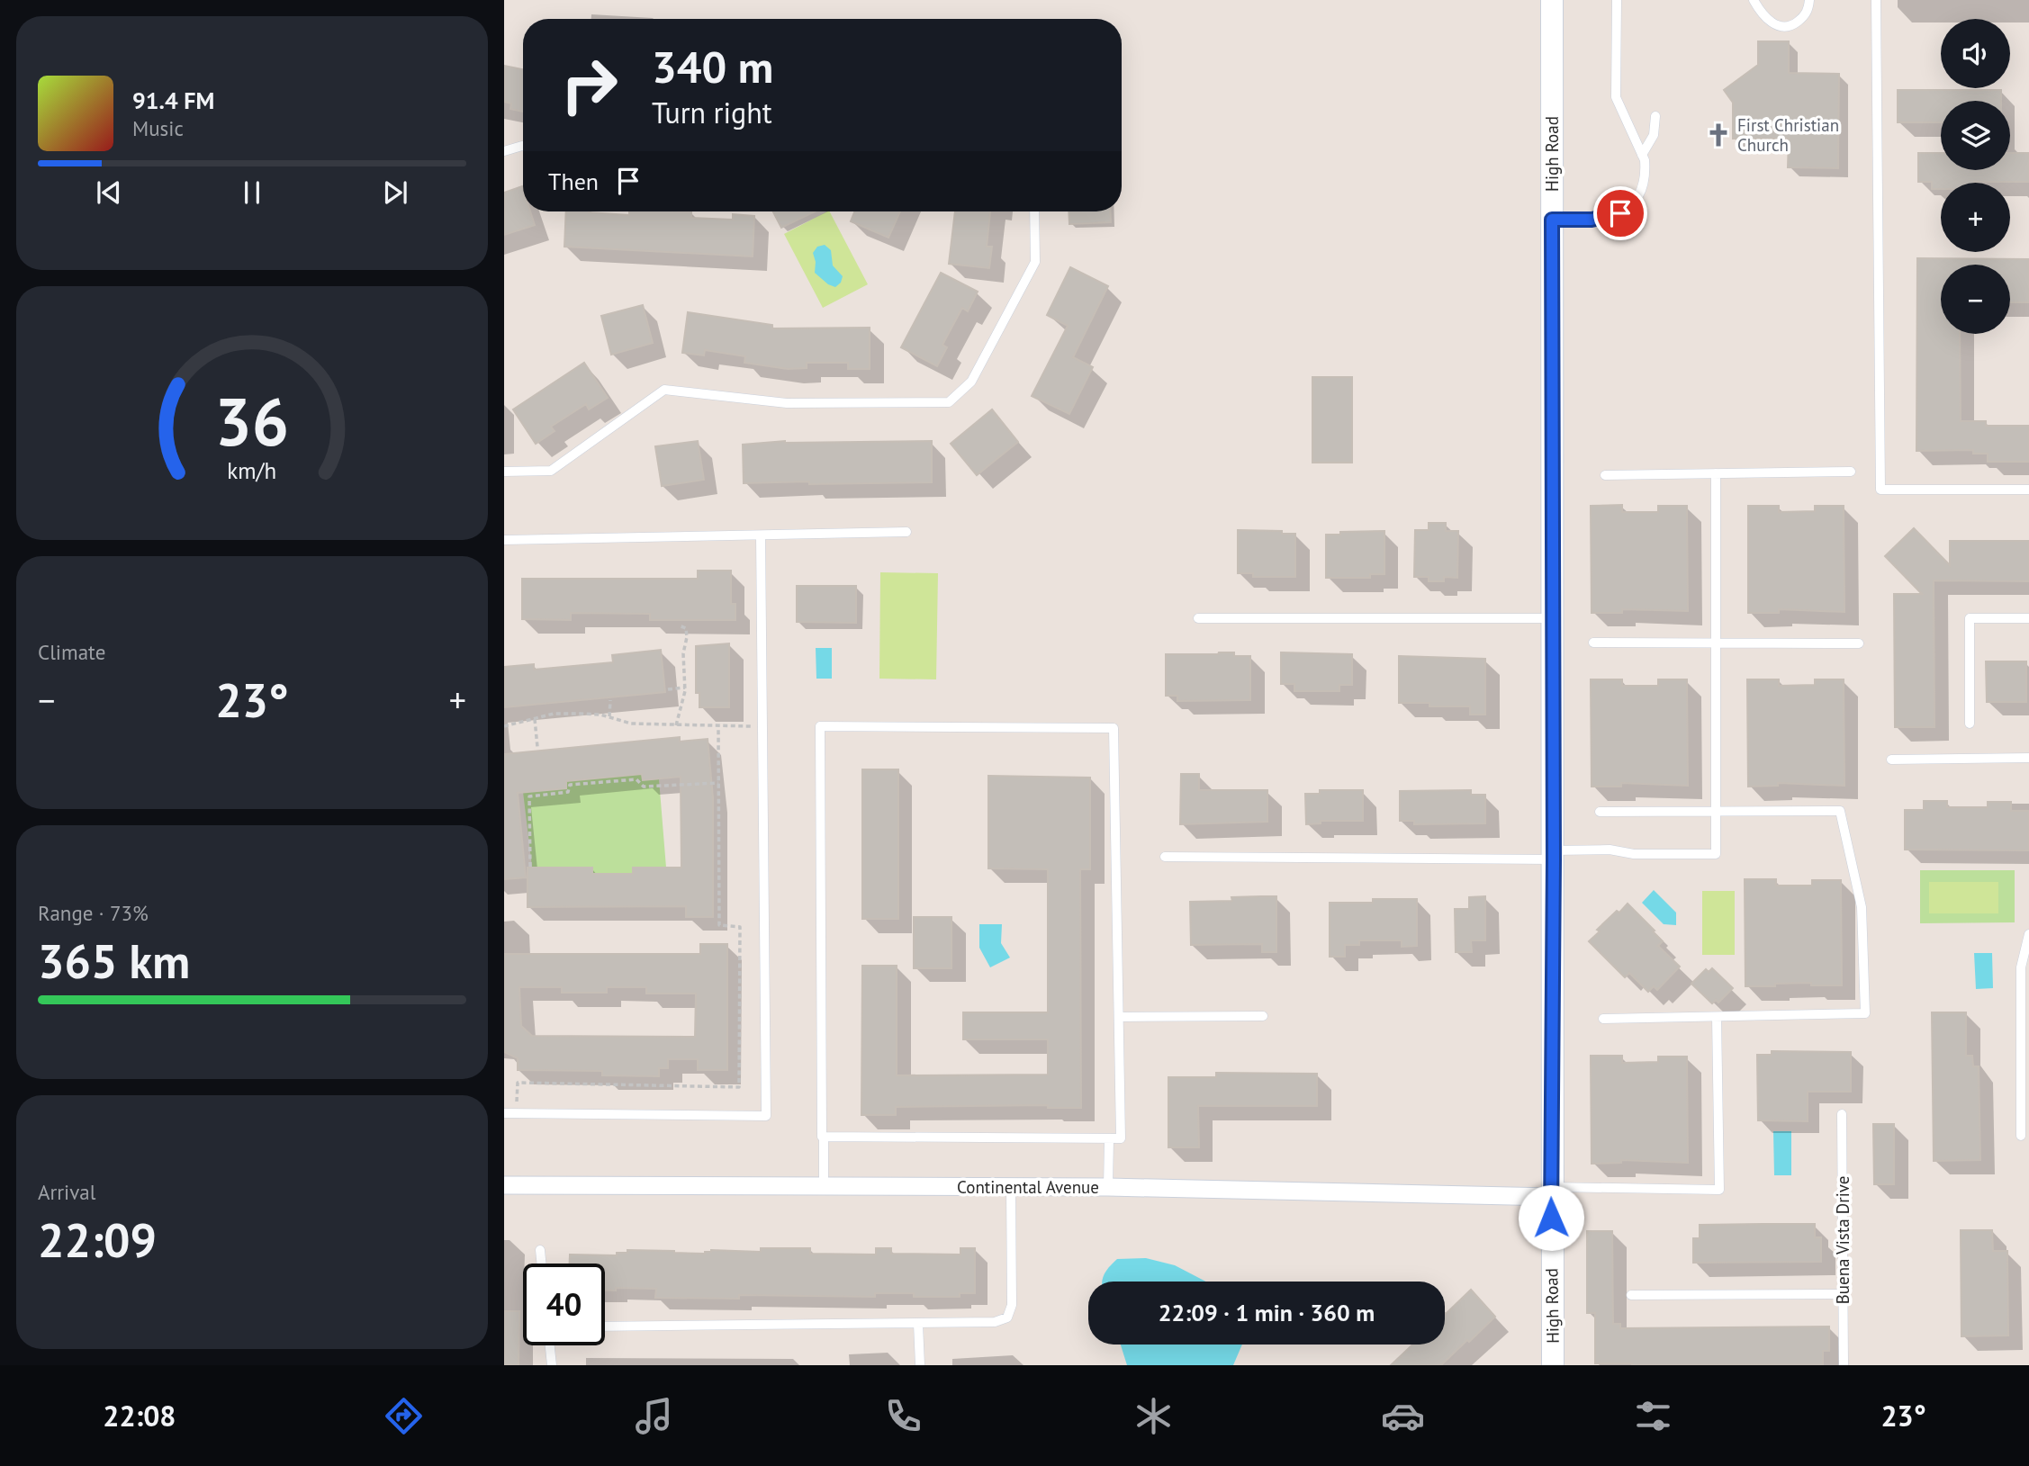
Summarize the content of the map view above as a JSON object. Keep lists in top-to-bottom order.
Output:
{
  "streets": {
    "street": ["High Road", "Continental Avenue"],
    "lane": ["Buena Vista Drive"]
  },
  "crossings": [
    ["High Road", "Continental Avenue"]
  ],
  "places": {
    "church": ["First Christian Church"]
  },
  "page": {
    "map_buttons": ["+", "−"],
    "turn": ["340 m", "Turn right"],
    "song": ["91.4 FM", "Music"],
    "then": "Then",
    "tile": [
      "Climate",
      ["Range · 73%", "365 km"],
      ["Arrival", "22:09"]
    ],
    "heat": ["−", "23°", "+"],
    "limit": "40",
    "trip": "22:09 · 1 min · 360 m",
    "tabs": ["22:08", "23°"],
    "gauge": ["36", "km/h"]
  }
}
